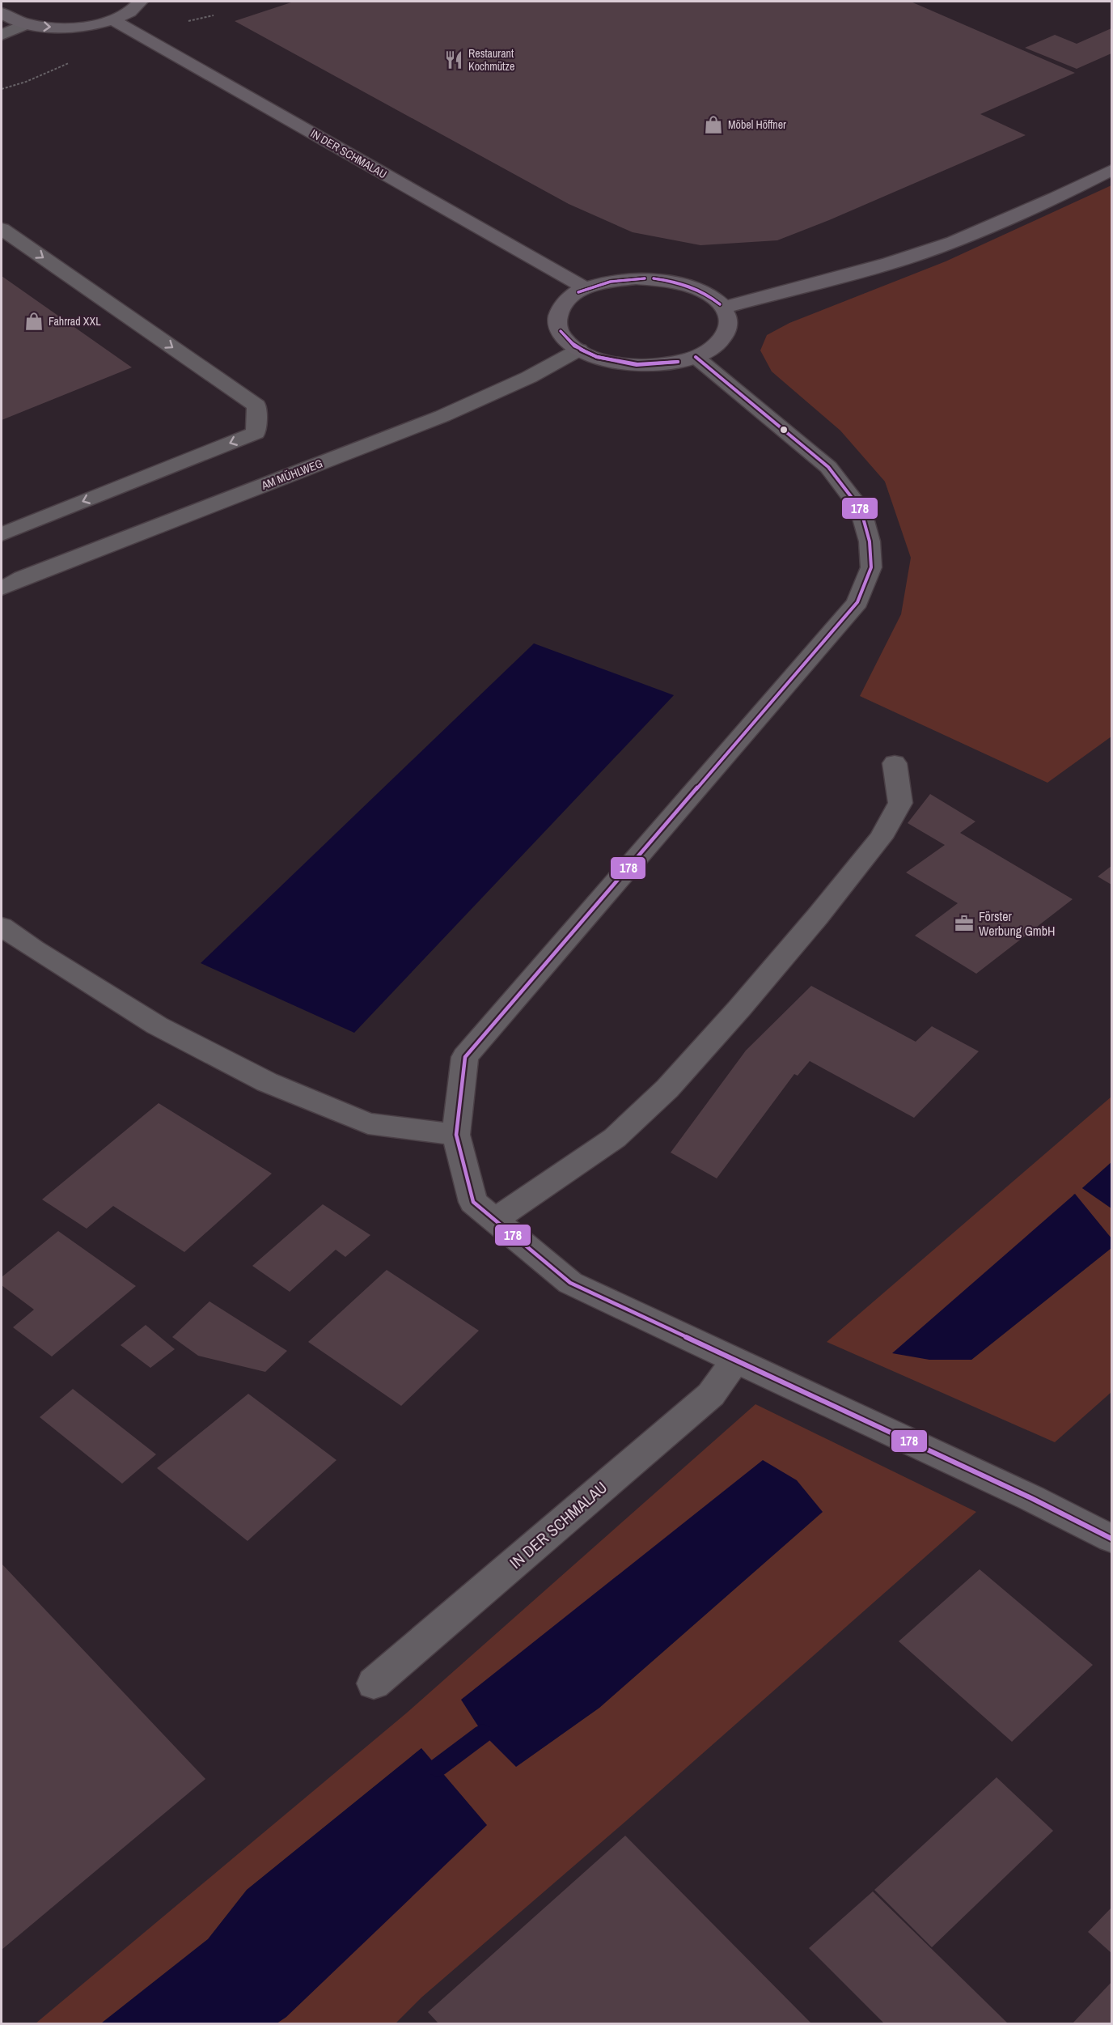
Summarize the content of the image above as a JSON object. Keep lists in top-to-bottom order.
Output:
{
  "streets": {
    "main road": ["IN DER SCHMALAU"],
    "street": ["AM MÜHLWEG"]
  },
  "places": {
    "restaurant": ["Restaurant Kochmütze"],
    "shop": ["Möbel Höffner", "Fahrrad XXL"],
    "office": ["Förster Werbung GmbH"]
  },
  "lines": ["transit line 178"]
}
